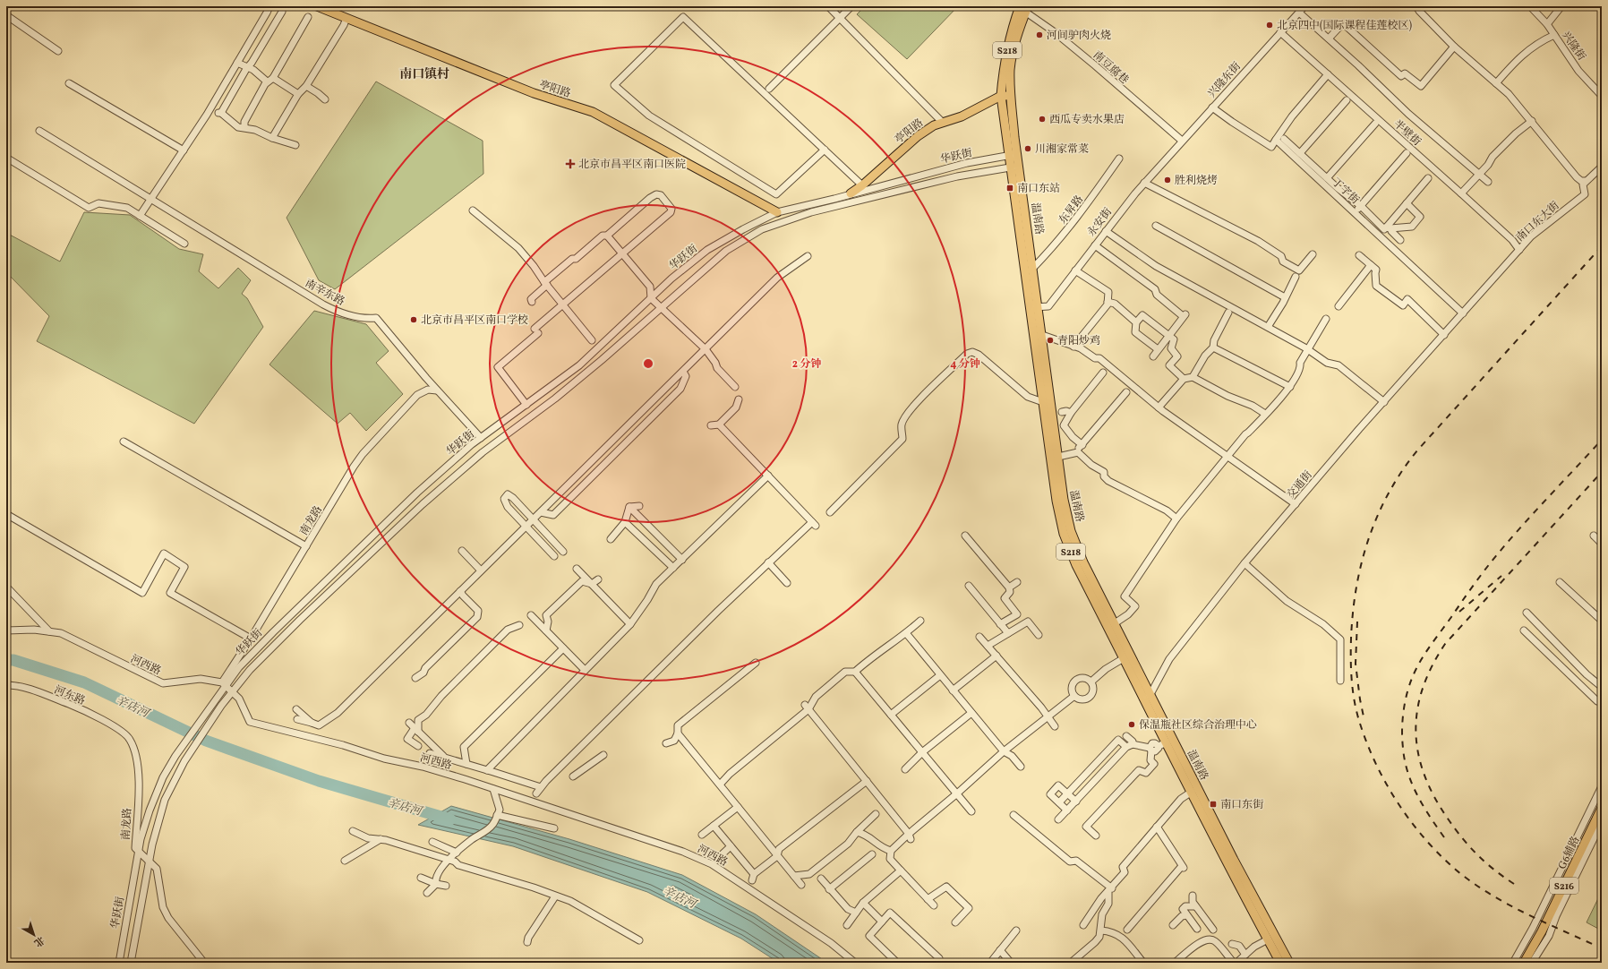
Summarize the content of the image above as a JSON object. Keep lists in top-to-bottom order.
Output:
{
  "streets": {
    "main road": [
      "S218",
      "亭阳路",
      "温南路",
      "G6辅路",
      "S216"
    ],
    "street": [
      "兴隆街",
      "南豆腐巷",
      "兴隆东街",
      "半壁街",
      "华跃街",
      "丁字街",
      "东昇路",
      "南口东大街",
      "永安街",
      "南辛东路",
      "交通街",
      "南龙路",
      "河西路",
      "河东路"
    ]
  },
  "crossings": [
    ["南豆腐巷", "兴隆东街"],
    ["南豆腐巷", "温南路"],
    ["南豆腐巷", "永安街"],
    ["兴隆东街", "半壁街"],
    ["兴隆东街", "永安街"],
    ["亭阳路", "华跃街"],
    ["亭阳路", "温南路"],
    ["半壁街", "南口东大街"],
    ["华跃街", "温南路"],
    ["华跃街", "南辛东路"],
    ["华跃街", "南龙路"],
    ["华跃街", "河西路"],
    ["丁字街", "交通街"],
    ["东昇路", "温南路"],
    ["温南路", "永安街"],
    ["温南路", "交通街"],
    ["南口东大街", "交通街"],
    ["南辛东路", "南龙路"],
    ["南龙路", "河西路"],
    ["南龙路", "河东路"]
  ],
  "districts": ["南口镇村"],
  "water": ["辛店河"],
  "places": {
    "other": [
      "北京四中(国际课程佳莲校区)",
      "河间驴肉火烧",
      "西瓜专卖水果店",
      "川湘家常菜",
      "胜利烧烤",
      "北京市昌平区南口学校",
      "青阳炒鸡",
      "保温瓶社区综合治理中心"
    ],
    "health": ["北京市昌平区南口医院"],
    "transit": ["南口东站", "南口东街"]
  },
  "north": "bottom right",
  "rings": ["2 分钟", "4 分钟"]
}
